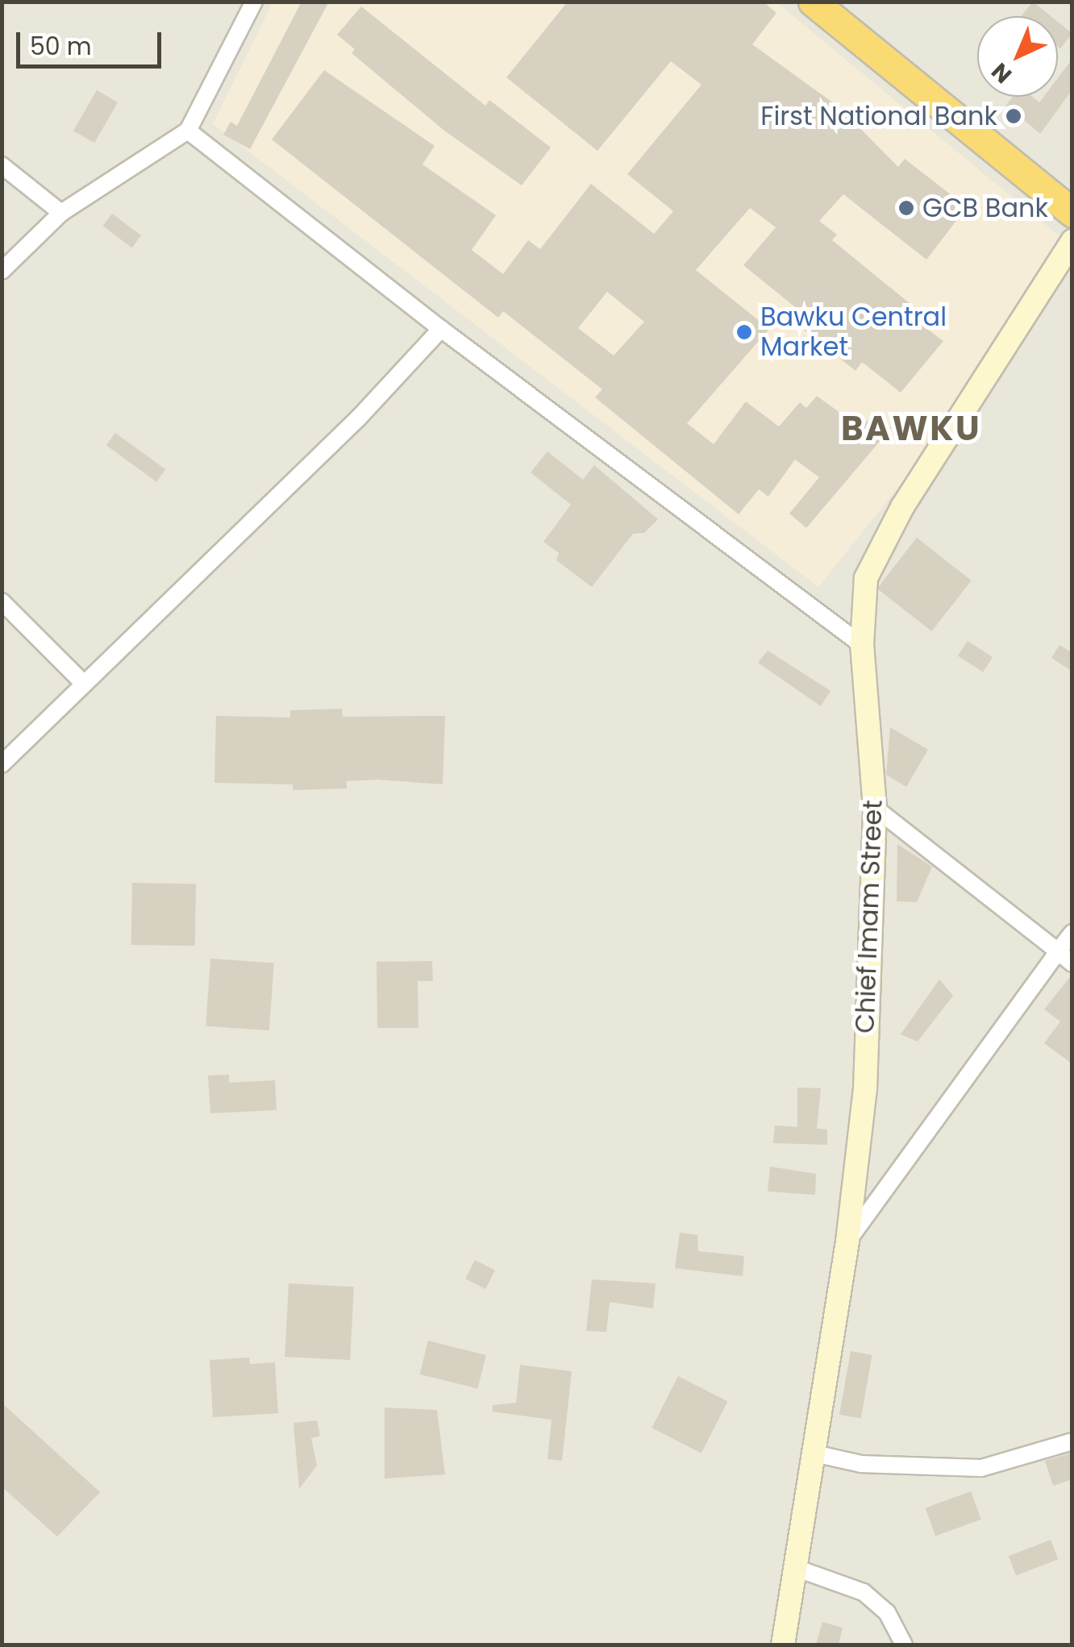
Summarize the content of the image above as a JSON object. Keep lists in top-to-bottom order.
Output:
{
  "streets": {
    "street": ["Chief Imam Street"]
  },
  "districts": ["BAWKU"],
  "places": ["First National Bank", "GCB Bank", "Bawku Central Market"],
  "scale_bar": "50 m",
  "north": "bottom left"
}
